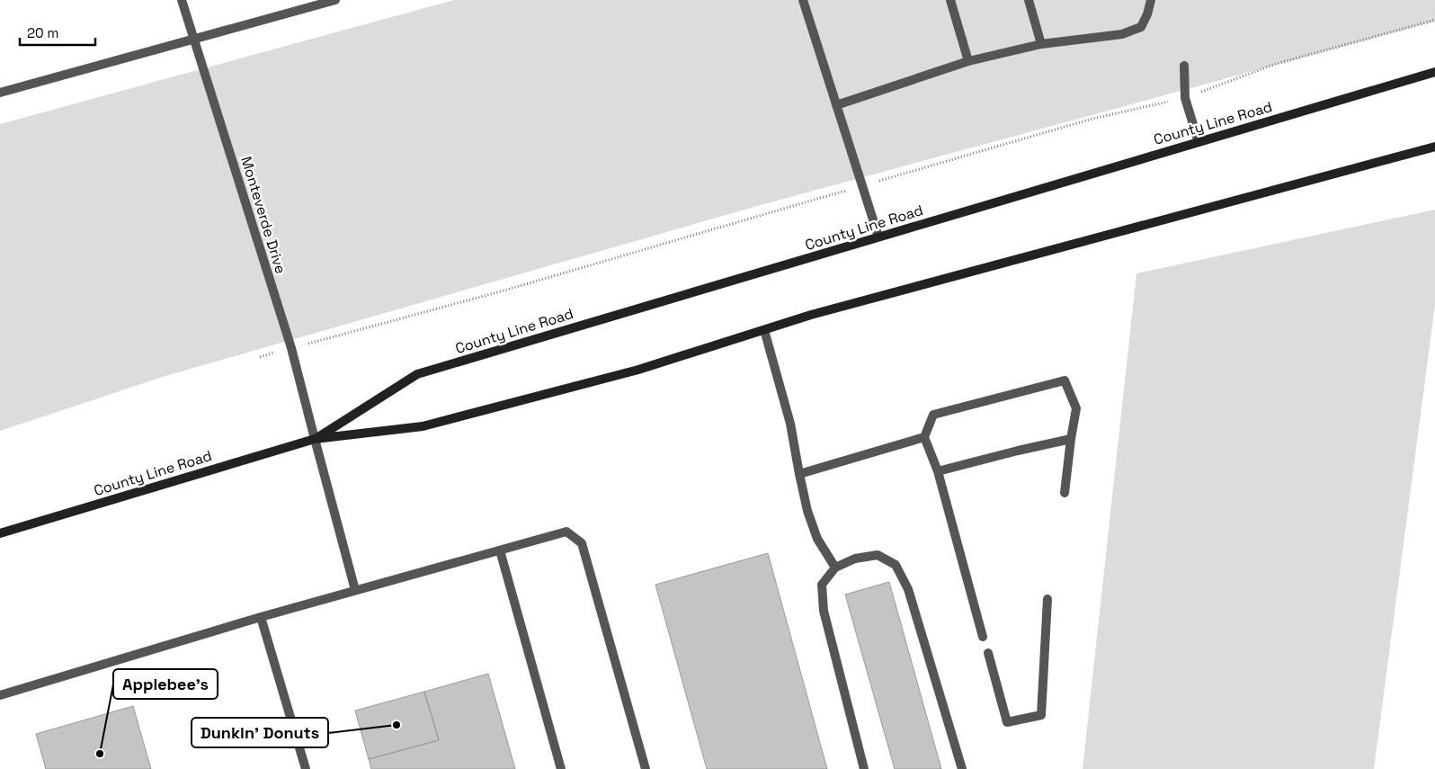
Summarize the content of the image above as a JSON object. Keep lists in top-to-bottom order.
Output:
{
  "streets": {
    "main road": ["County Line Road"],
    "street": ["Monteverde Drive"]
  },
  "crossings": [
    ["County Line Road", "Monteverde Drive"]
  ],
  "places": ["Dunkin' Donuts", "Applebee's"],
  "scale_bar": "20 m"
}
